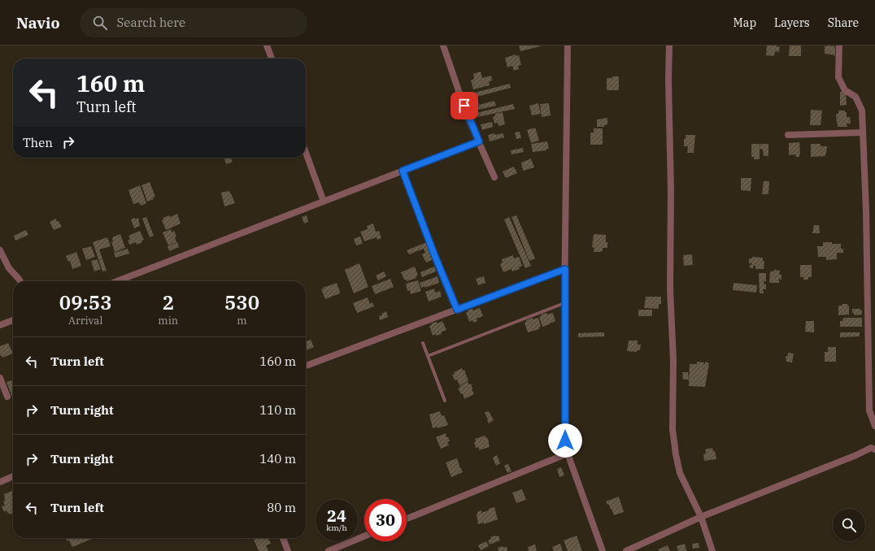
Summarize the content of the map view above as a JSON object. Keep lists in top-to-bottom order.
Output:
{
  "page": {
    "header": "Navio",
    "search": "Search here",
    "nav": ["Map", "Layers", "Share"],
    "turn": ["160 m", "Turn left"],
    "then": "Then",
    "eta": [
      "09:53",
      "Arrival",
      "2",
      "min",
      "530",
      "m"
    ],
    "list": [
      {
        "name": "Turn left",
        "value": "160 m"
      },
      {
        "name": "Turn right",
        "value": "110 m"
      },
      {
        "name": "Turn right",
        "value": "140 m"
      },
      {
        "name": "Turn left",
        "value": "80 m"
      }
    ],
    "speed": "24 km/h",
    "limit": "30"
  }
}
